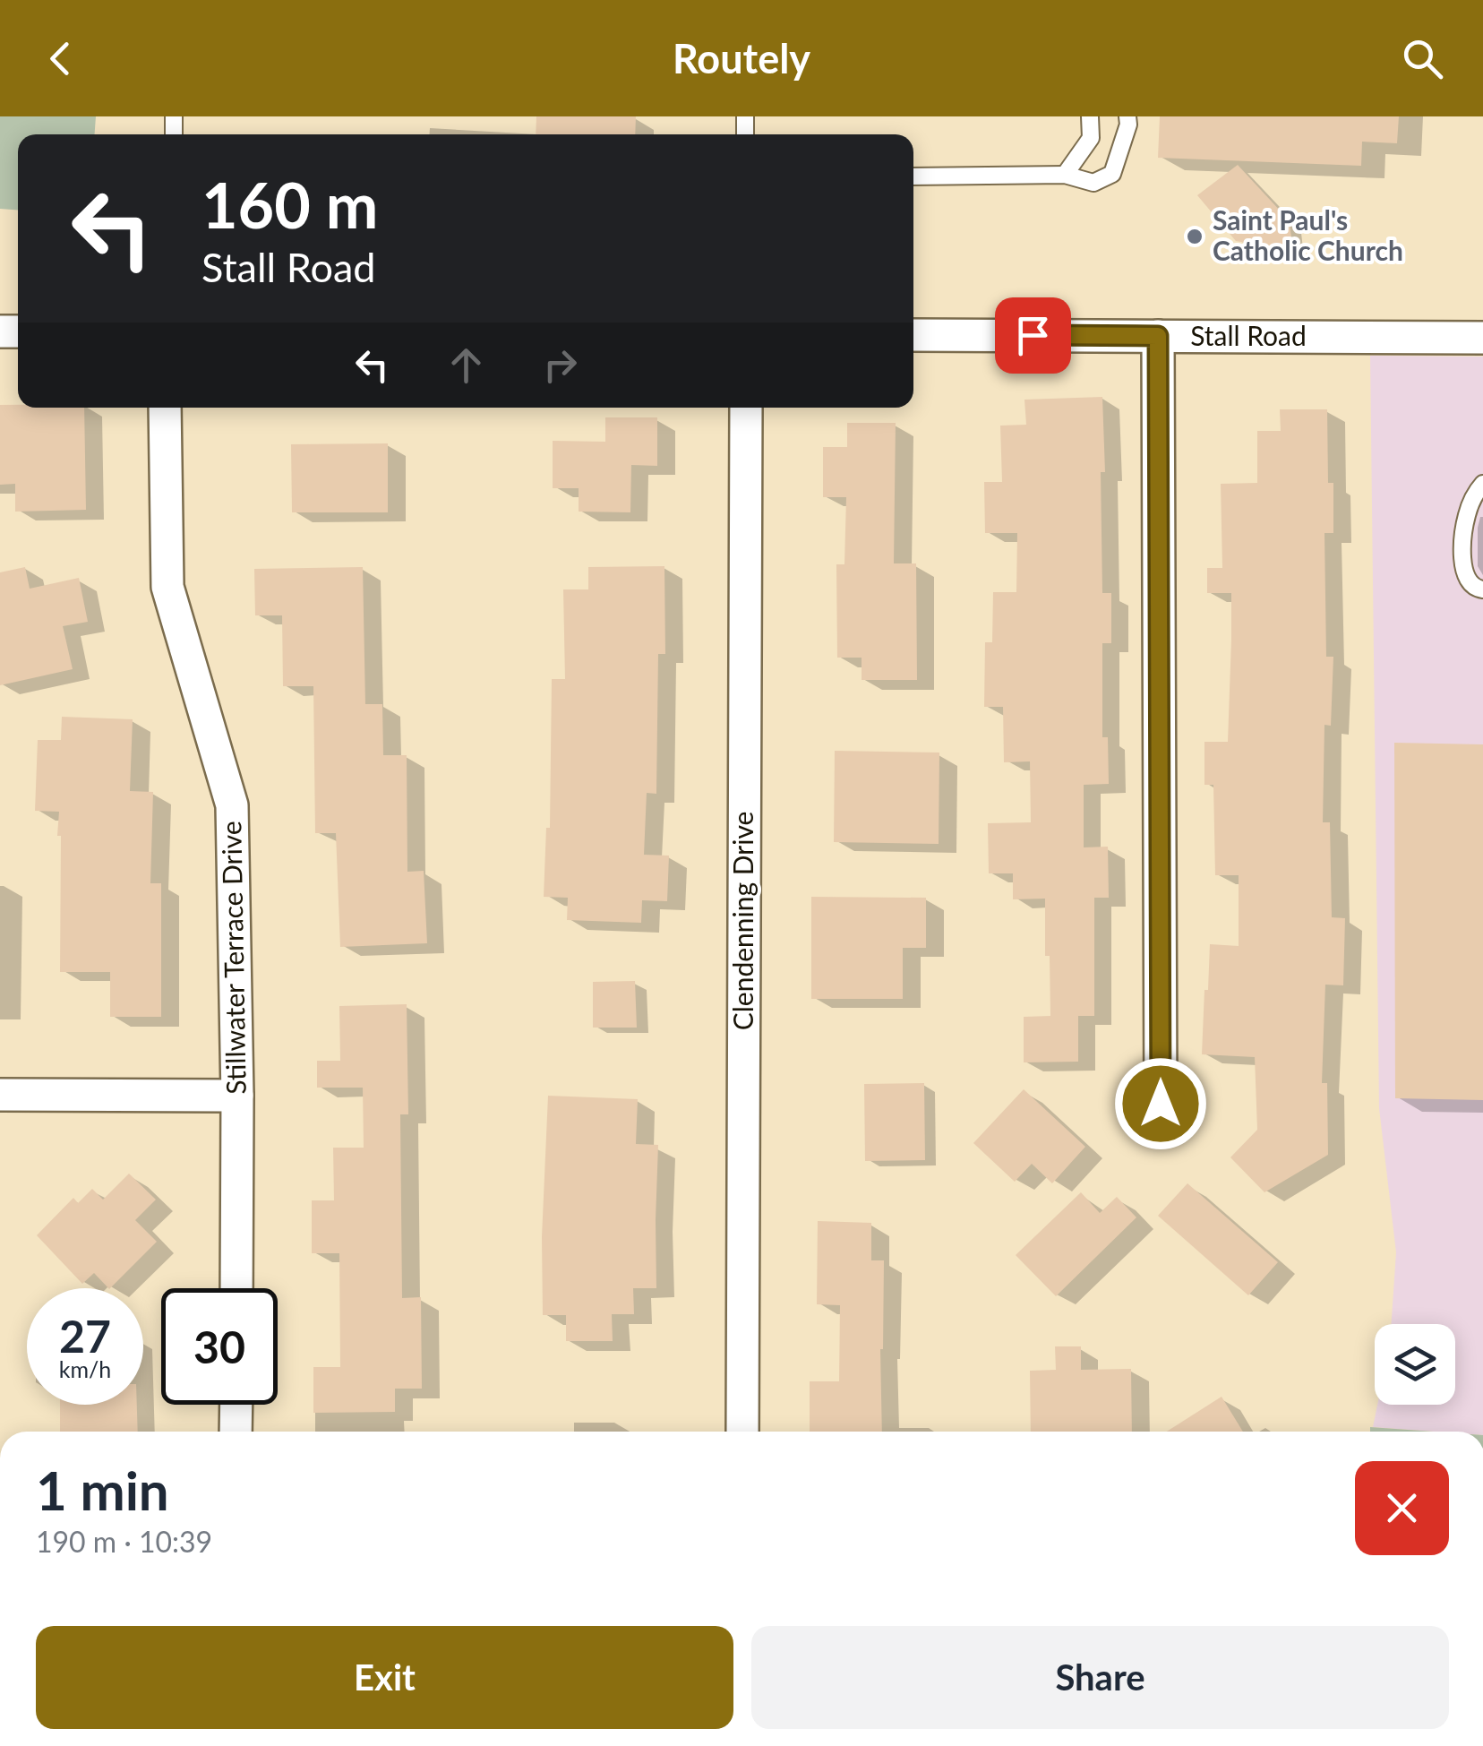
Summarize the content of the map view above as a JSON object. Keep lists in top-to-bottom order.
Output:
{
  "streets": {
    "street": ["Stall Road", "Clendenning Drive", "Stillwater Terrace Drive"]
  },
  "places": ["Saint Paul's Catholic Church"],
  "page": {
    "header": "Routely",
    "turn": ["160 m", "Stall Road"],
    "speed": "27 km/h",
    "limit": "30",
    "heading": ["1 min", "190 m · 10:39"],
    "buttons": ["Exit", "Share"]
  }
}
